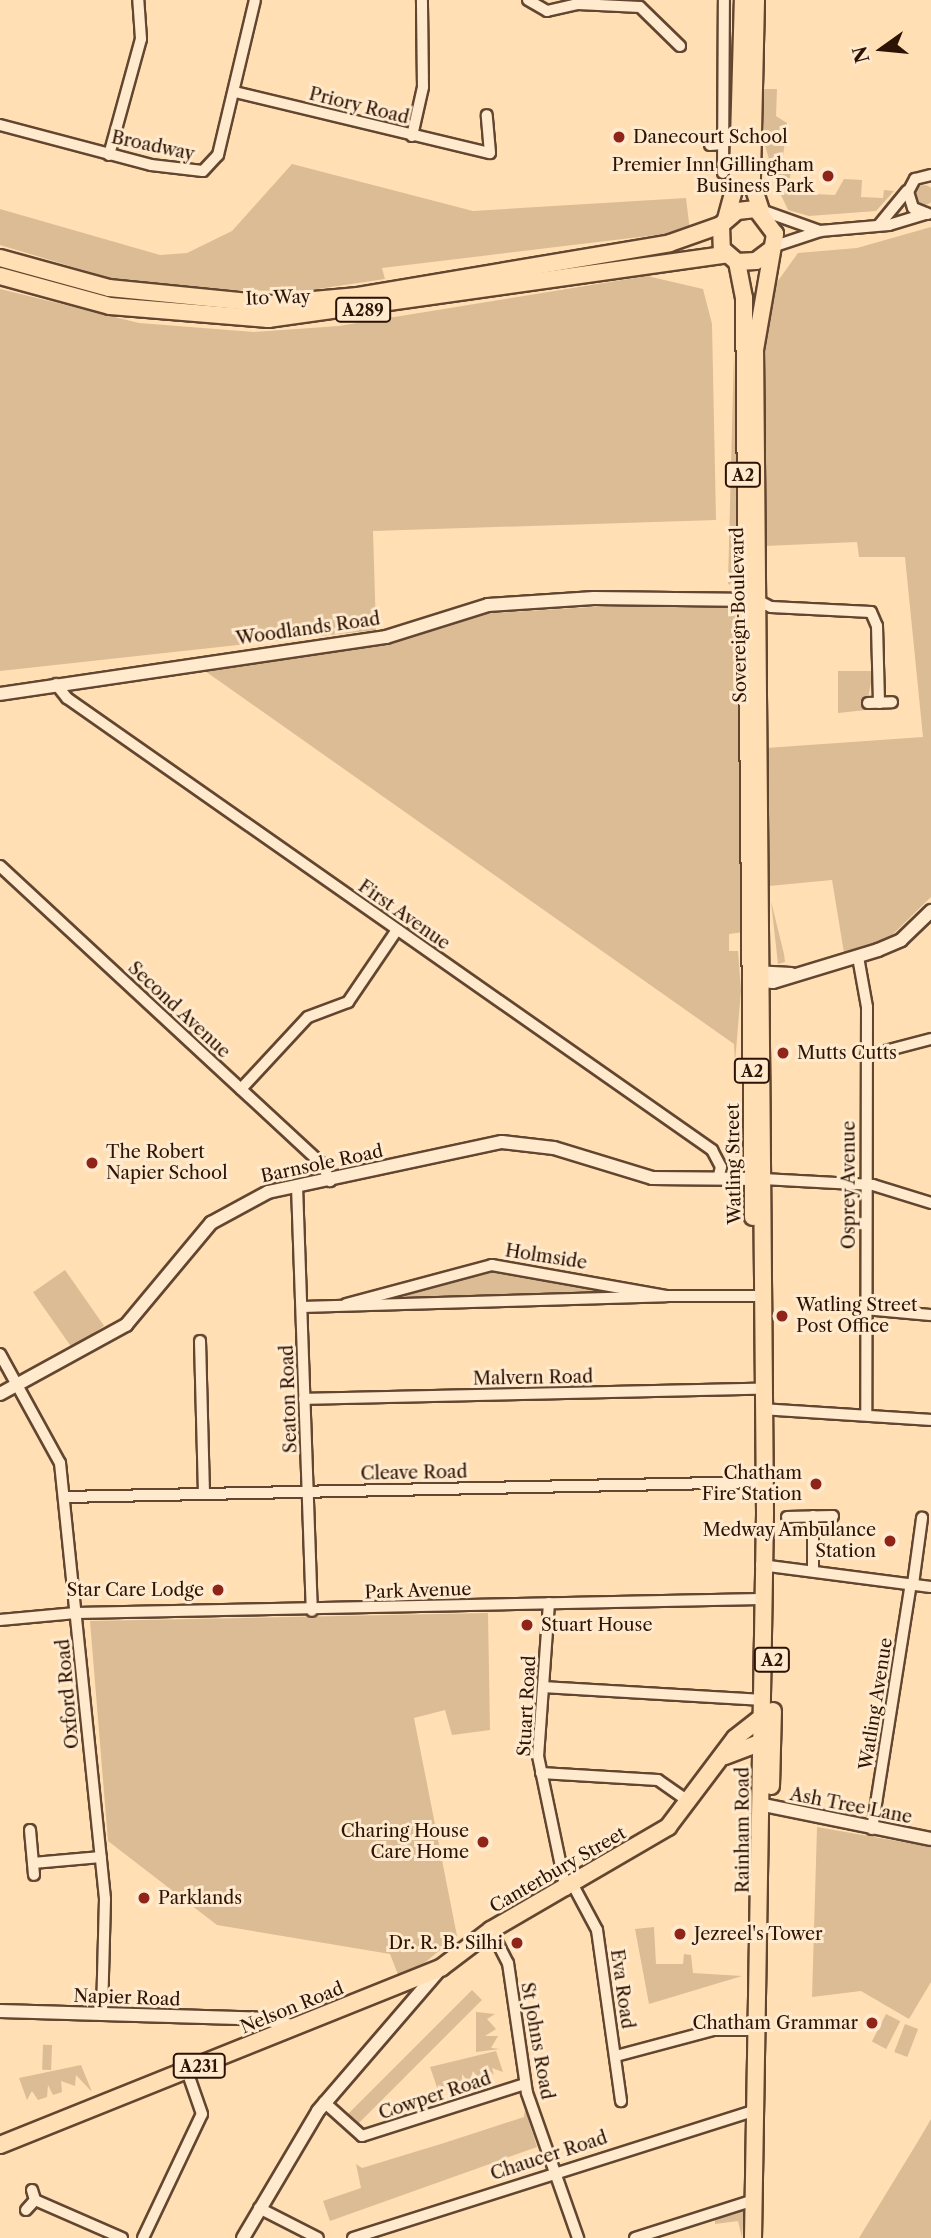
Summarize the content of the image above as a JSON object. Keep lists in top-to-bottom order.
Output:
{
  "streets": {
    "main road": [
      "Ito Way",
      "A289",
      "A2",
      "Sovereign Boulevard",
      "Watling Street",
      "Rainham Road",
      "Canterbury Street",
      "Nelson Road",
      "A231"
    ],
    "street": [
      "Priory Road",
      "Broadway",
      "Woodlands Road",
      "First Avenue",
      "Second Avenue",
      "Barnsole Road",
      "Osprey Avenue",
      "Holmside",
      "Malvern Road",
      "Seaton Road",
      "Cleave Road",
      "Park Avenue",
      "Oxford Road",
      "Watling Avenue",
      "Stuart Road",
      "Ash Tree Lane",
      "Eva Road",
      "Napier Road",
      "St Johns Road",
      "Cowper Road",
      "Chaucer Road"
    ]
  },
  "crossings": [
    ["Priory Road", "Broadway"],
    ["Ito Way", "Sovereign Boulevard"],
    ["Sovereign Boulevard", "Woodlands Road"],
    ["Sovereign Boulevard", "Watling Street"],
    ["Woodlands Road", "First Avenue"],
    ["First Avenue", "Barnsole Road"],
    ["Second Avenue", "Barnsole Road"],
    ["Barnsole Road", "Watling Street"],
    ["Barnsole Road", "Seaton Road"],
    ["Barnsole Road", "Oxford Road"],
    ["Watling Street", "Holmside"],
    ["Watling Street", "Malvern Road"],
    ["Watling Street", "Cleave Road"],
    ["Watling Street", "Park Avenue"],
    ["Watling Street", "Ash Tree Lane"],
    ["Watling Street", "Rainham Road"],
    ["Watling Street", "Canterbury Street"],
    ["Holmside", "Seaton Road"],
    ["Malvern Road", "Seaton Road"],
    ["Seaton Road", "Cleave Road"],
    ["Seaton Road", "Park Avenue"],
    ["Cleave Road", "Oxford Road"],
    ["Park Avenue", "Oxford Road"],
    ["Park Avenue", "Stuart Road"],
    ["Oxford Road", "Napier Road"],
    ["Watling Avenue", "Ash Tree Lane"],
    ["Stuart Road", "Canterbury Street"],
    ["Stuart Road", "Eva Road"],
    ["Ash Tree Lane", "Rainham Road"],
    ["Rainham Road", "Canterbury Street"],
    ["Rainham Road", "Chaucer Road"],
    ["Canterbury Street", "Eva Road"],
    ["Canterbury Street", "Nelson Road"],
    ["Canterbury Street", "St Johns Road"],
    ["Canterbury Street", "Cowper Road"],
    ["Napier Road", "Nelson Road"],
    ["St Johns Road", "Cowper Road"],
    ["St Johns Road", "Chaucer Road"]
  ],
  "places": [
    "Danecourt School",
    "Premier Inn Gillingham Business Park",
    "Mutts Cutts",
    "The Robert Napier School",
    "Watling Street Post Office",
    "Chatham Fire Station",
    "Medway Ambulance Station",
    "Star Care Lodge",
    "Stuart House",
    "Charing House Care Home",
    "Parklands",
    "Jezreel's Tower",
    "Dr. R. B. Silhi",
    "Chatham Grammar"
  ],
  "north": "left"
}
